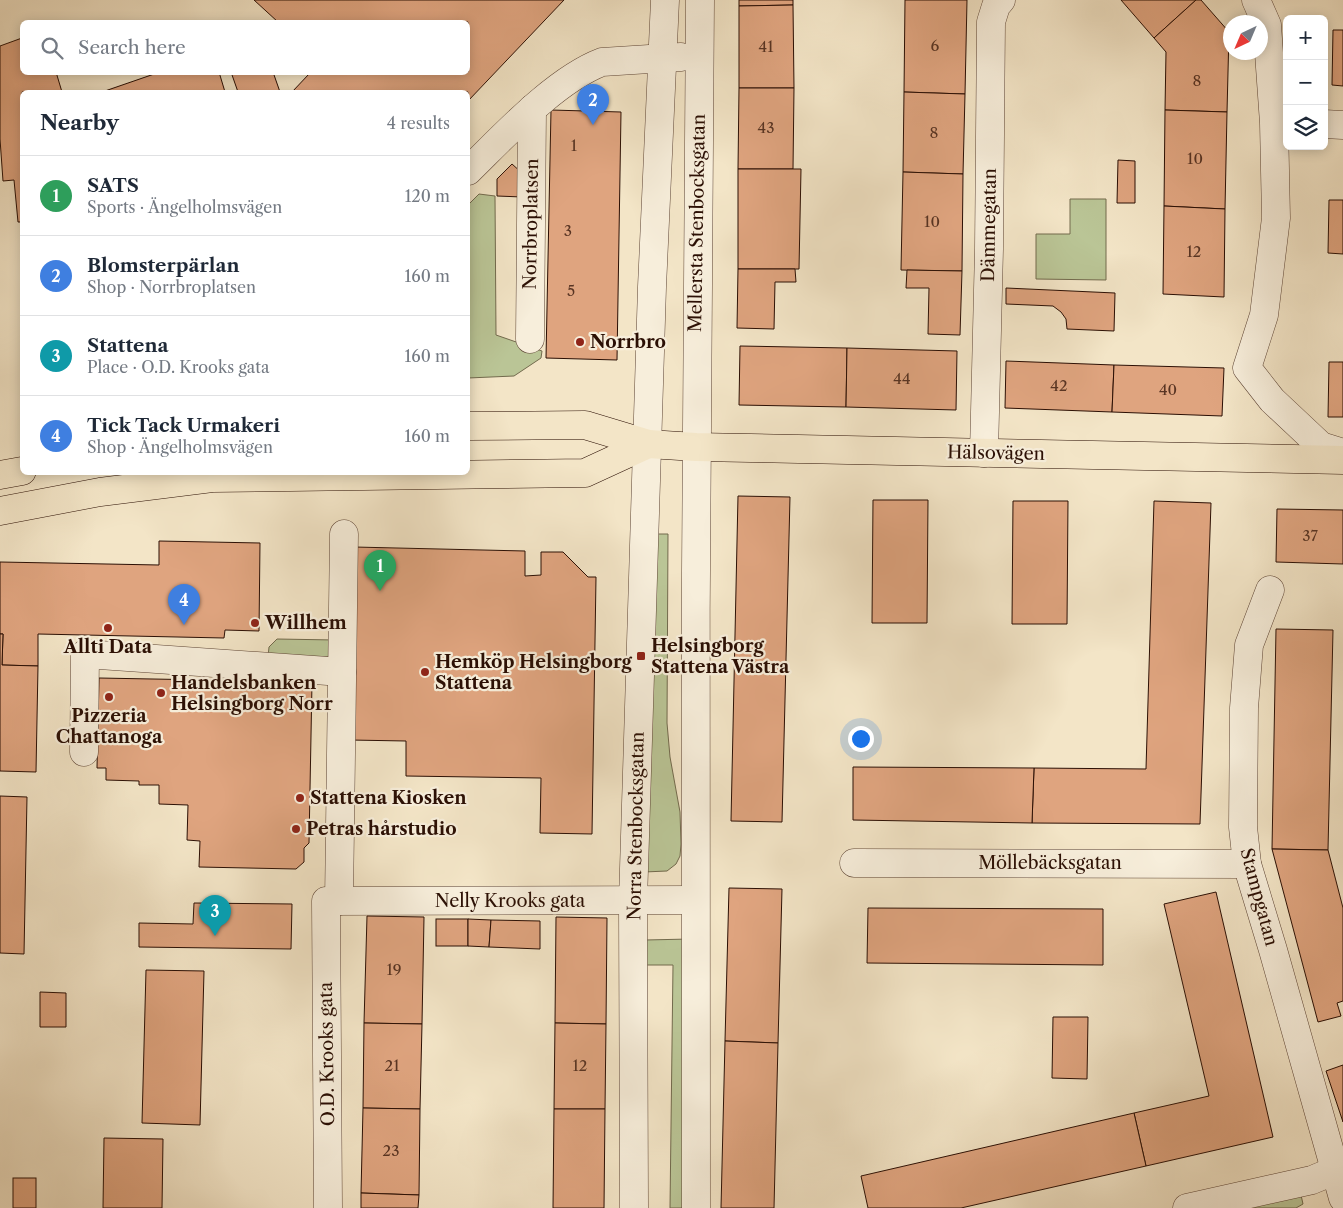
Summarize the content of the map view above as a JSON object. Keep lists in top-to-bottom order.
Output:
{
  "streets": {
    "main road": ["Hälsovägen"],
    "street": [
      "Mellersta Stenbocksgatan",
      "Norrbroplatsen",
      "Dämmegatan",
      "Norra Stenbocksgatan",
      "Möllebäcksgatan",
      "Stampgatan",
      "Nelly Krooks gata",
      "O.D. Krooks gata"
    ]
  },
  "crossings": [
    ["Mellersta Stenbocksgatan", "Hälsovägen"],
    ["Dämmegatan", "Hälsovägen"],
    ["Hälsovägen", "Norra Stenbocksgatan"],
    ["Norra Stenbocksgatan", "Nelly Krooks gata"],
    ["Möllebäcksgatan", "Stampgatan"],
    ["Nelly Krooks gata", "O.D. Krooks gata"]
  ],
  "places": {
    "other": [
      "Norrbro",
      "Willhem",
      "Allti Data",
      "Hemköp Helsingborg Stattena",
      "Handelsbanken Helsingborg Norr",
      "Pizzeria Chattanoga",
      "Stattena Kiosken",
      "Petras hårstudio"
    ],
    "transit": ["Helsingborg Stattena Västra"]
  },
  "house_numbers": [
    "6",
    "41",
    "8",
    "43",
    "8",
    "1",
    "10",
    "10",
    "3",
    "12",
    "5",
    "44",
    "42",
    "40",
    "37",
    "19",
    "21",
    "12",
    "23"
  ],
  "north": "bottom left",
  "page": {
    "map_buttons": ["+", "−"],
    "search": "Search here",
    "pins": [
      "2",
      "1",
      "4",
      "3"
    ],
    "heading": ["Nearby", "4 results"],
    "list": [
      {
        "mark": "1",
        "name": "SATS",
        "note": "Sports · Ängelholmsvägen",
        "value": "120 m"
      },
      {
        "mark": "2",
        "name": "Blomsterpärlan",
        "note": "Shop · Norrbroplatsen",
        "value": "160 m"
      },
      {
        "mark": "3",
        "name": "Stattena",
        "note": "Place · O.D. Krooks gata",
        "value": "160 m"
      },
      {
        "mark": "4",
        "name": "Tick Tack Urmakeri",
        "note": "Shop · Ängelholmsvägen",
        "value": "160 m"
      }
    ]
  }
}
